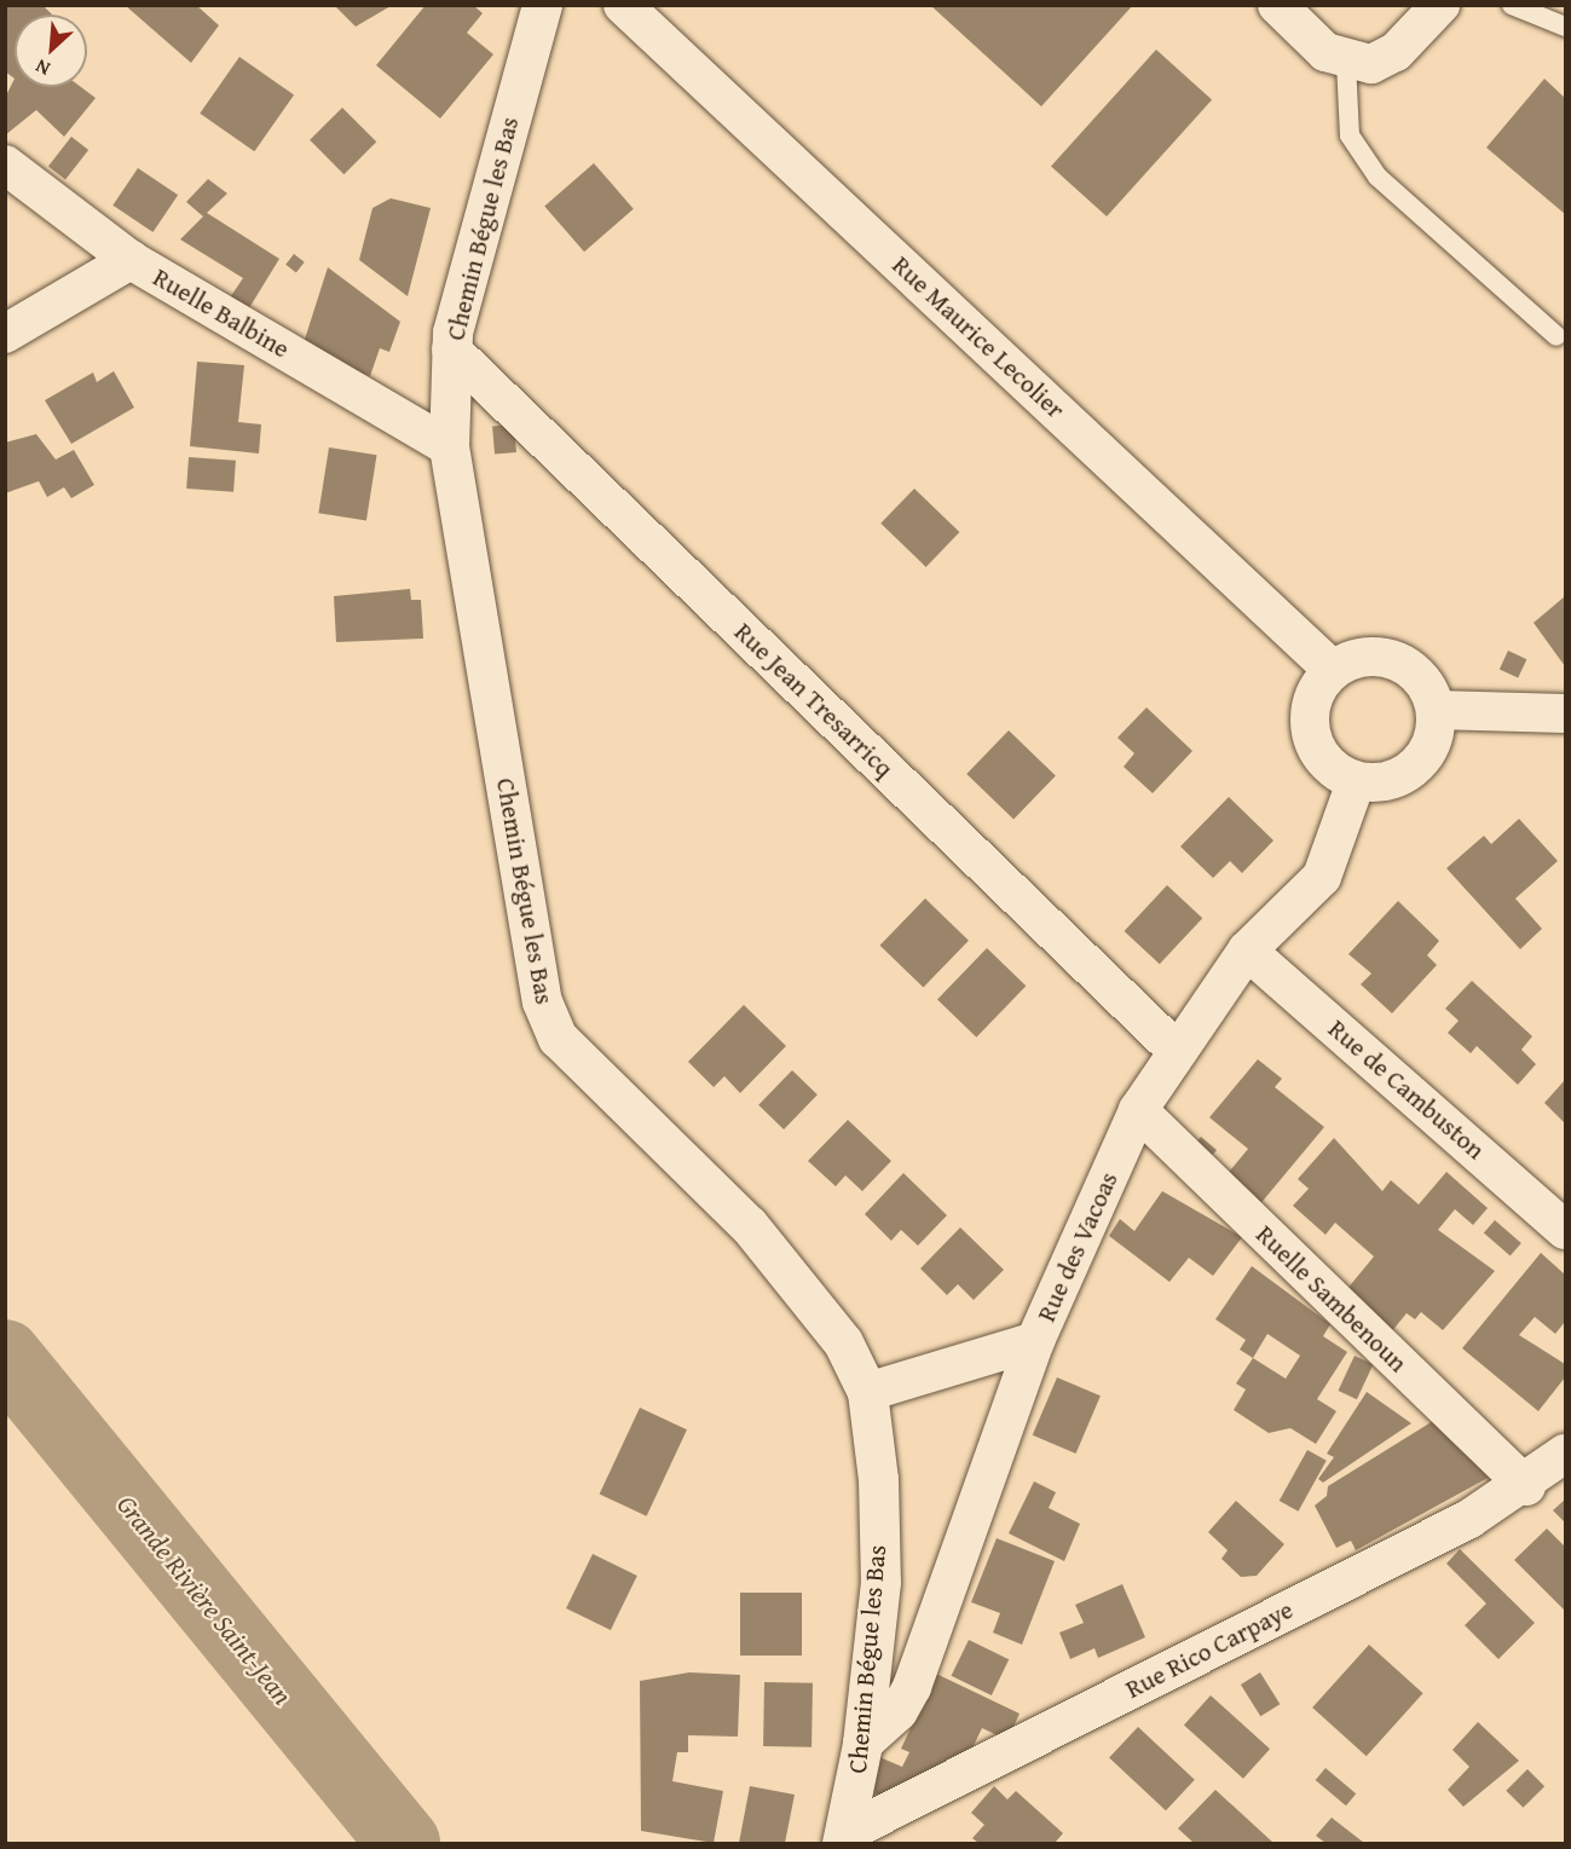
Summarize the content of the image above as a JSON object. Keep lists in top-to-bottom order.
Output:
{
  "streets": {
    "street": [
      "Chemin Bégue les Bas",
      "Ruelle Balbine",
      "Rue Maurice Lecolier",
      "Rue Jean Tresarricq",
      "Rue de Cambuston",
      "Rue des Vacoas",
      "Ruelle Sambenoun",
      "Rue Rico Carpaye"
    ]
  },
  "crossings": [
    ["Chemin Bégue les Bas", "Ruelle Balbine"],
    ["Chemin Bégue les Bas", "Rue Jean Tresarricq"],
    ["Chemin Bégue les Bas", "Rue des Vacoas"],
    ["Chemin Bégue les Bas", "Rue Rico Carpaye"],
    ["Rue Maurice Lecolier", "Rue des Vacoas"],
    ["Rue Jean Tresarricq", "Rue des Vacoas"],
    ["Rue de Cambuston", "Rue des Vacoas"],
    ["Rue des Vacoas", "Ruelle Sambenoun"],
    ["Ruelle Sambenoun", "Rue Rico Carpaye"]
  ],
  "water": ["Grande Rivière Saint-Jean"],
  "north": "bottom left"
}
